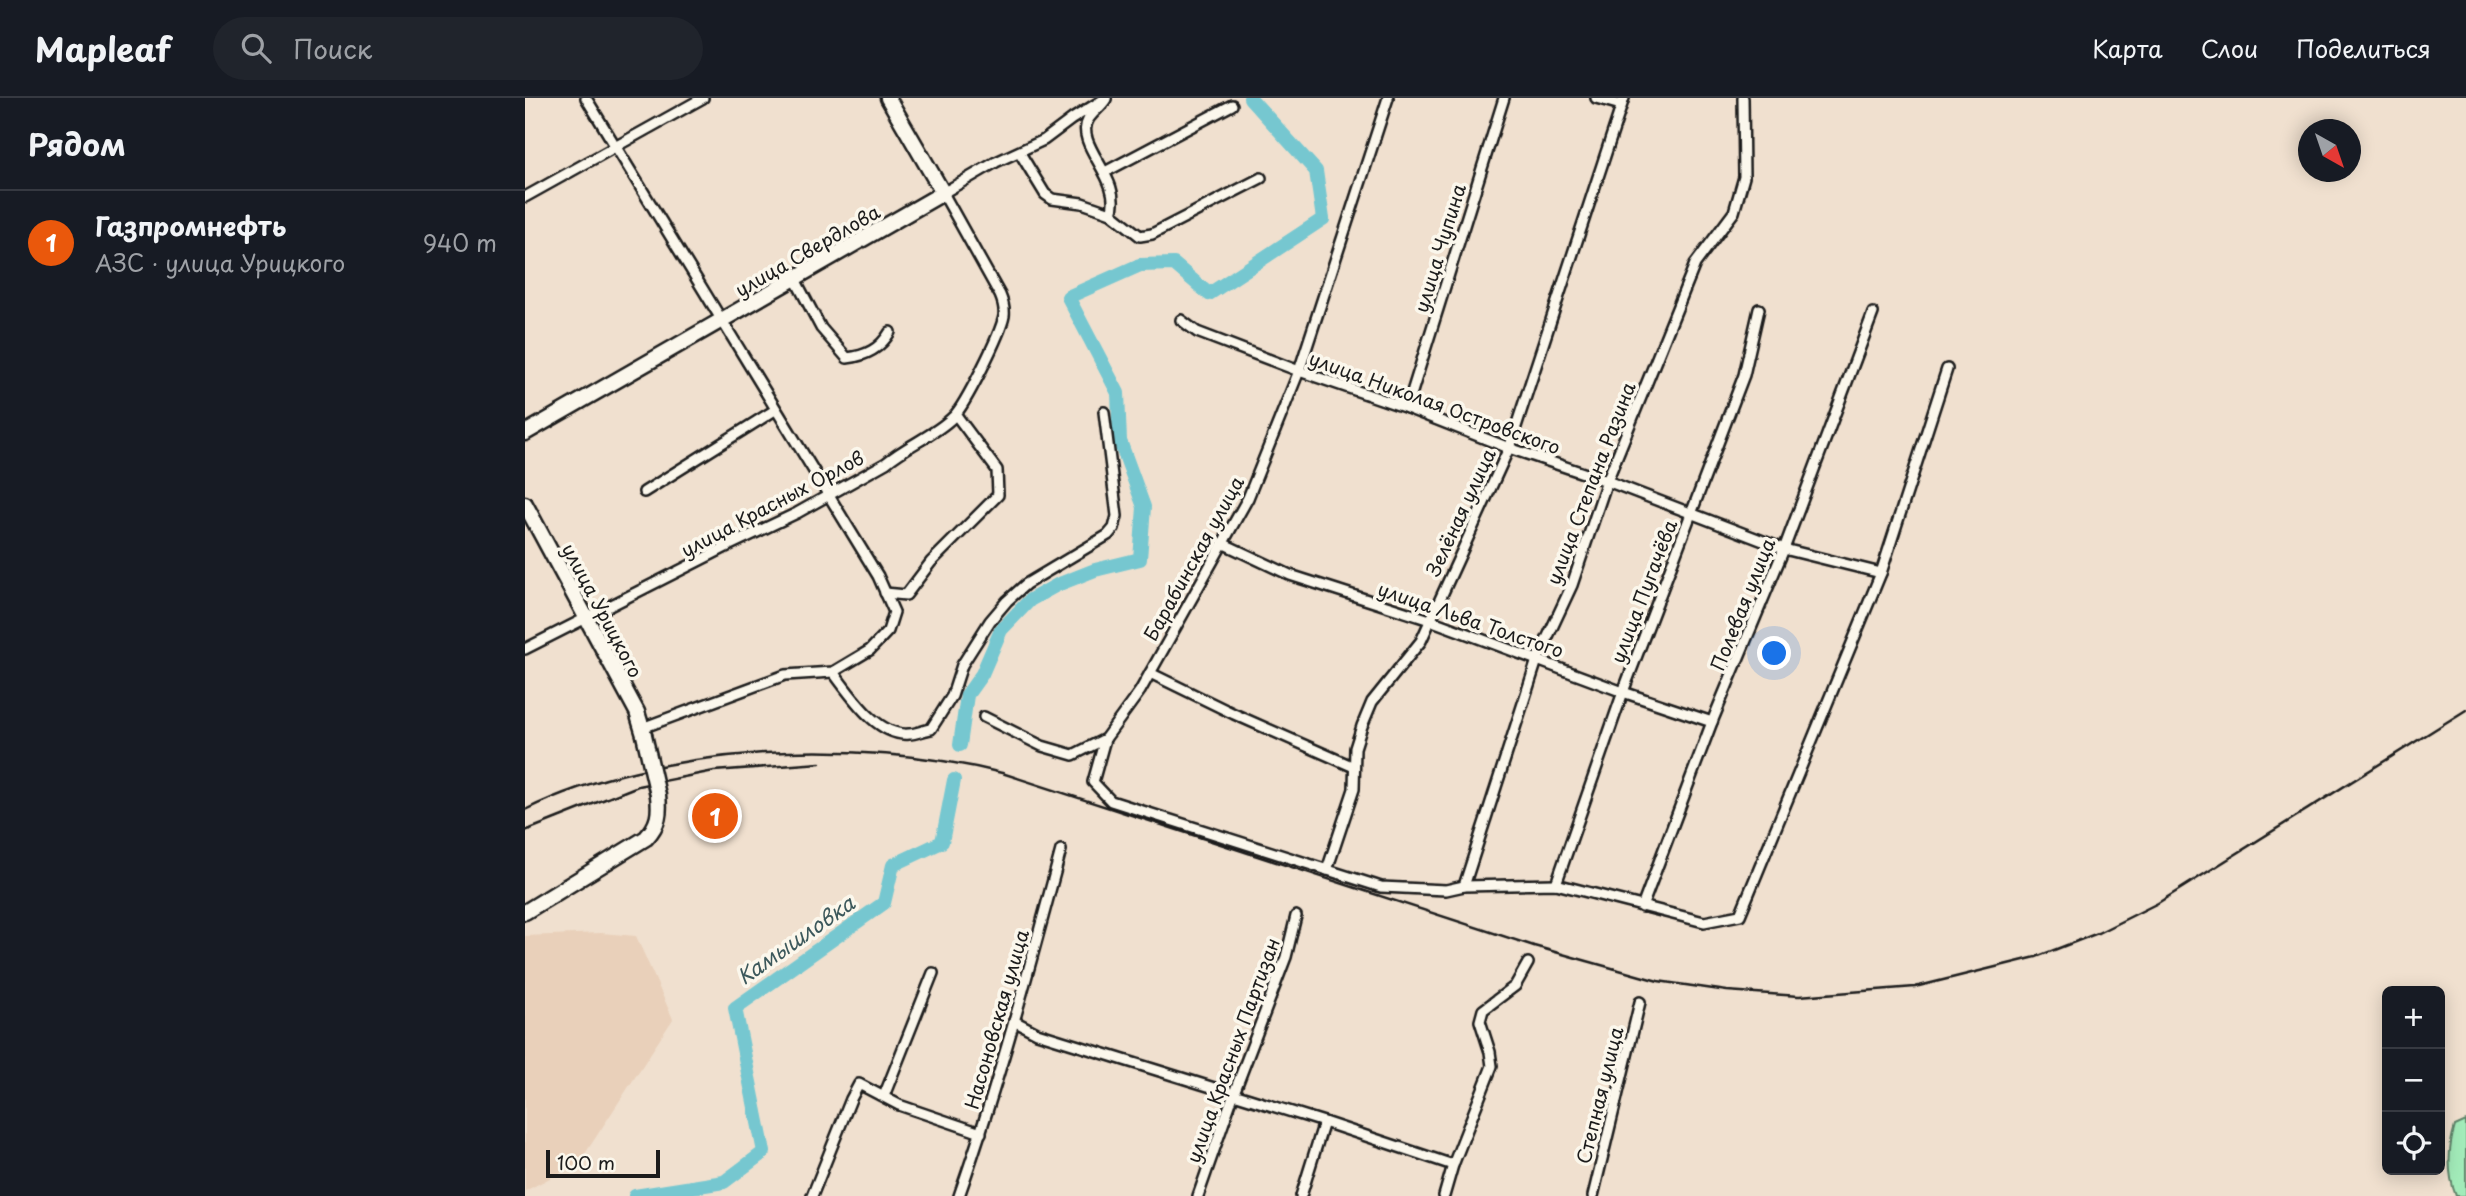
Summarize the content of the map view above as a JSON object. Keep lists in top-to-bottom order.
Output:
{
  "streets": {
    "main road": ["улица Свердлова", "улица Урицкого"],
    "street": [
      "улица Чупина",
      "улица Николая Островского",
      "улица Степана Разина",
      "улица Красных Орлов",
      "Зелёная улица",
      "Барабинская улица",
      "улица Пугачёва",
      "Полевая улица",
      "улица Льва Толстого",
      "Насоновская улица",
      "улица Красных Партизан",
      "Степная улица"
    ]
  },
  "crossings": [
    ["улица Чупина", "улица Николая Островского"],
    ["улица Свердлова", "улица Красных Орлов"],
    ["улица Николая Островского", "улица Степана Разина"],
    ["улица Николая Островского", "Зелёная улица"],
    ["улица Николая Островского", "Барабинская улица"],
    ["улица Николая Островского", "улица Пугачёва"],
    ["улица Николая Островского", "Полевая улица"],
    ["улица Степана Разина", "улица Льва Толстого"],
    ["улица Красных Орлов", "улица Урицкого"],
    ["Зелёная улица", "улица Льва Толстого"],
    ["Барабинская улица", "улица Льва Толстого"],
    ["улица Пугачёва", "улица Льва Толстого"],
    ["Полевая улица", "улица Льва Толстого"]
  ],
  "water": ["Камышловка"],
  "scale_bar": "100 m",
  "north": "bottom right",
  "page": {
    "header": "Mapleaf",
    "search": "Поиск",
    "nav": ["Карта", "Слои", "Поделиться"],
    "heading": "Рядом",
    "list": [
      {
        "mark": "1",
        "name": "Газпромнефть",
        "note": "АЗС · улица Урицкого",
        "value": "940 m"
      }
    ],
    "pins": "1",
    "map_buttons": ["+", "−"],
    "scale": "100 m"
  }
}
